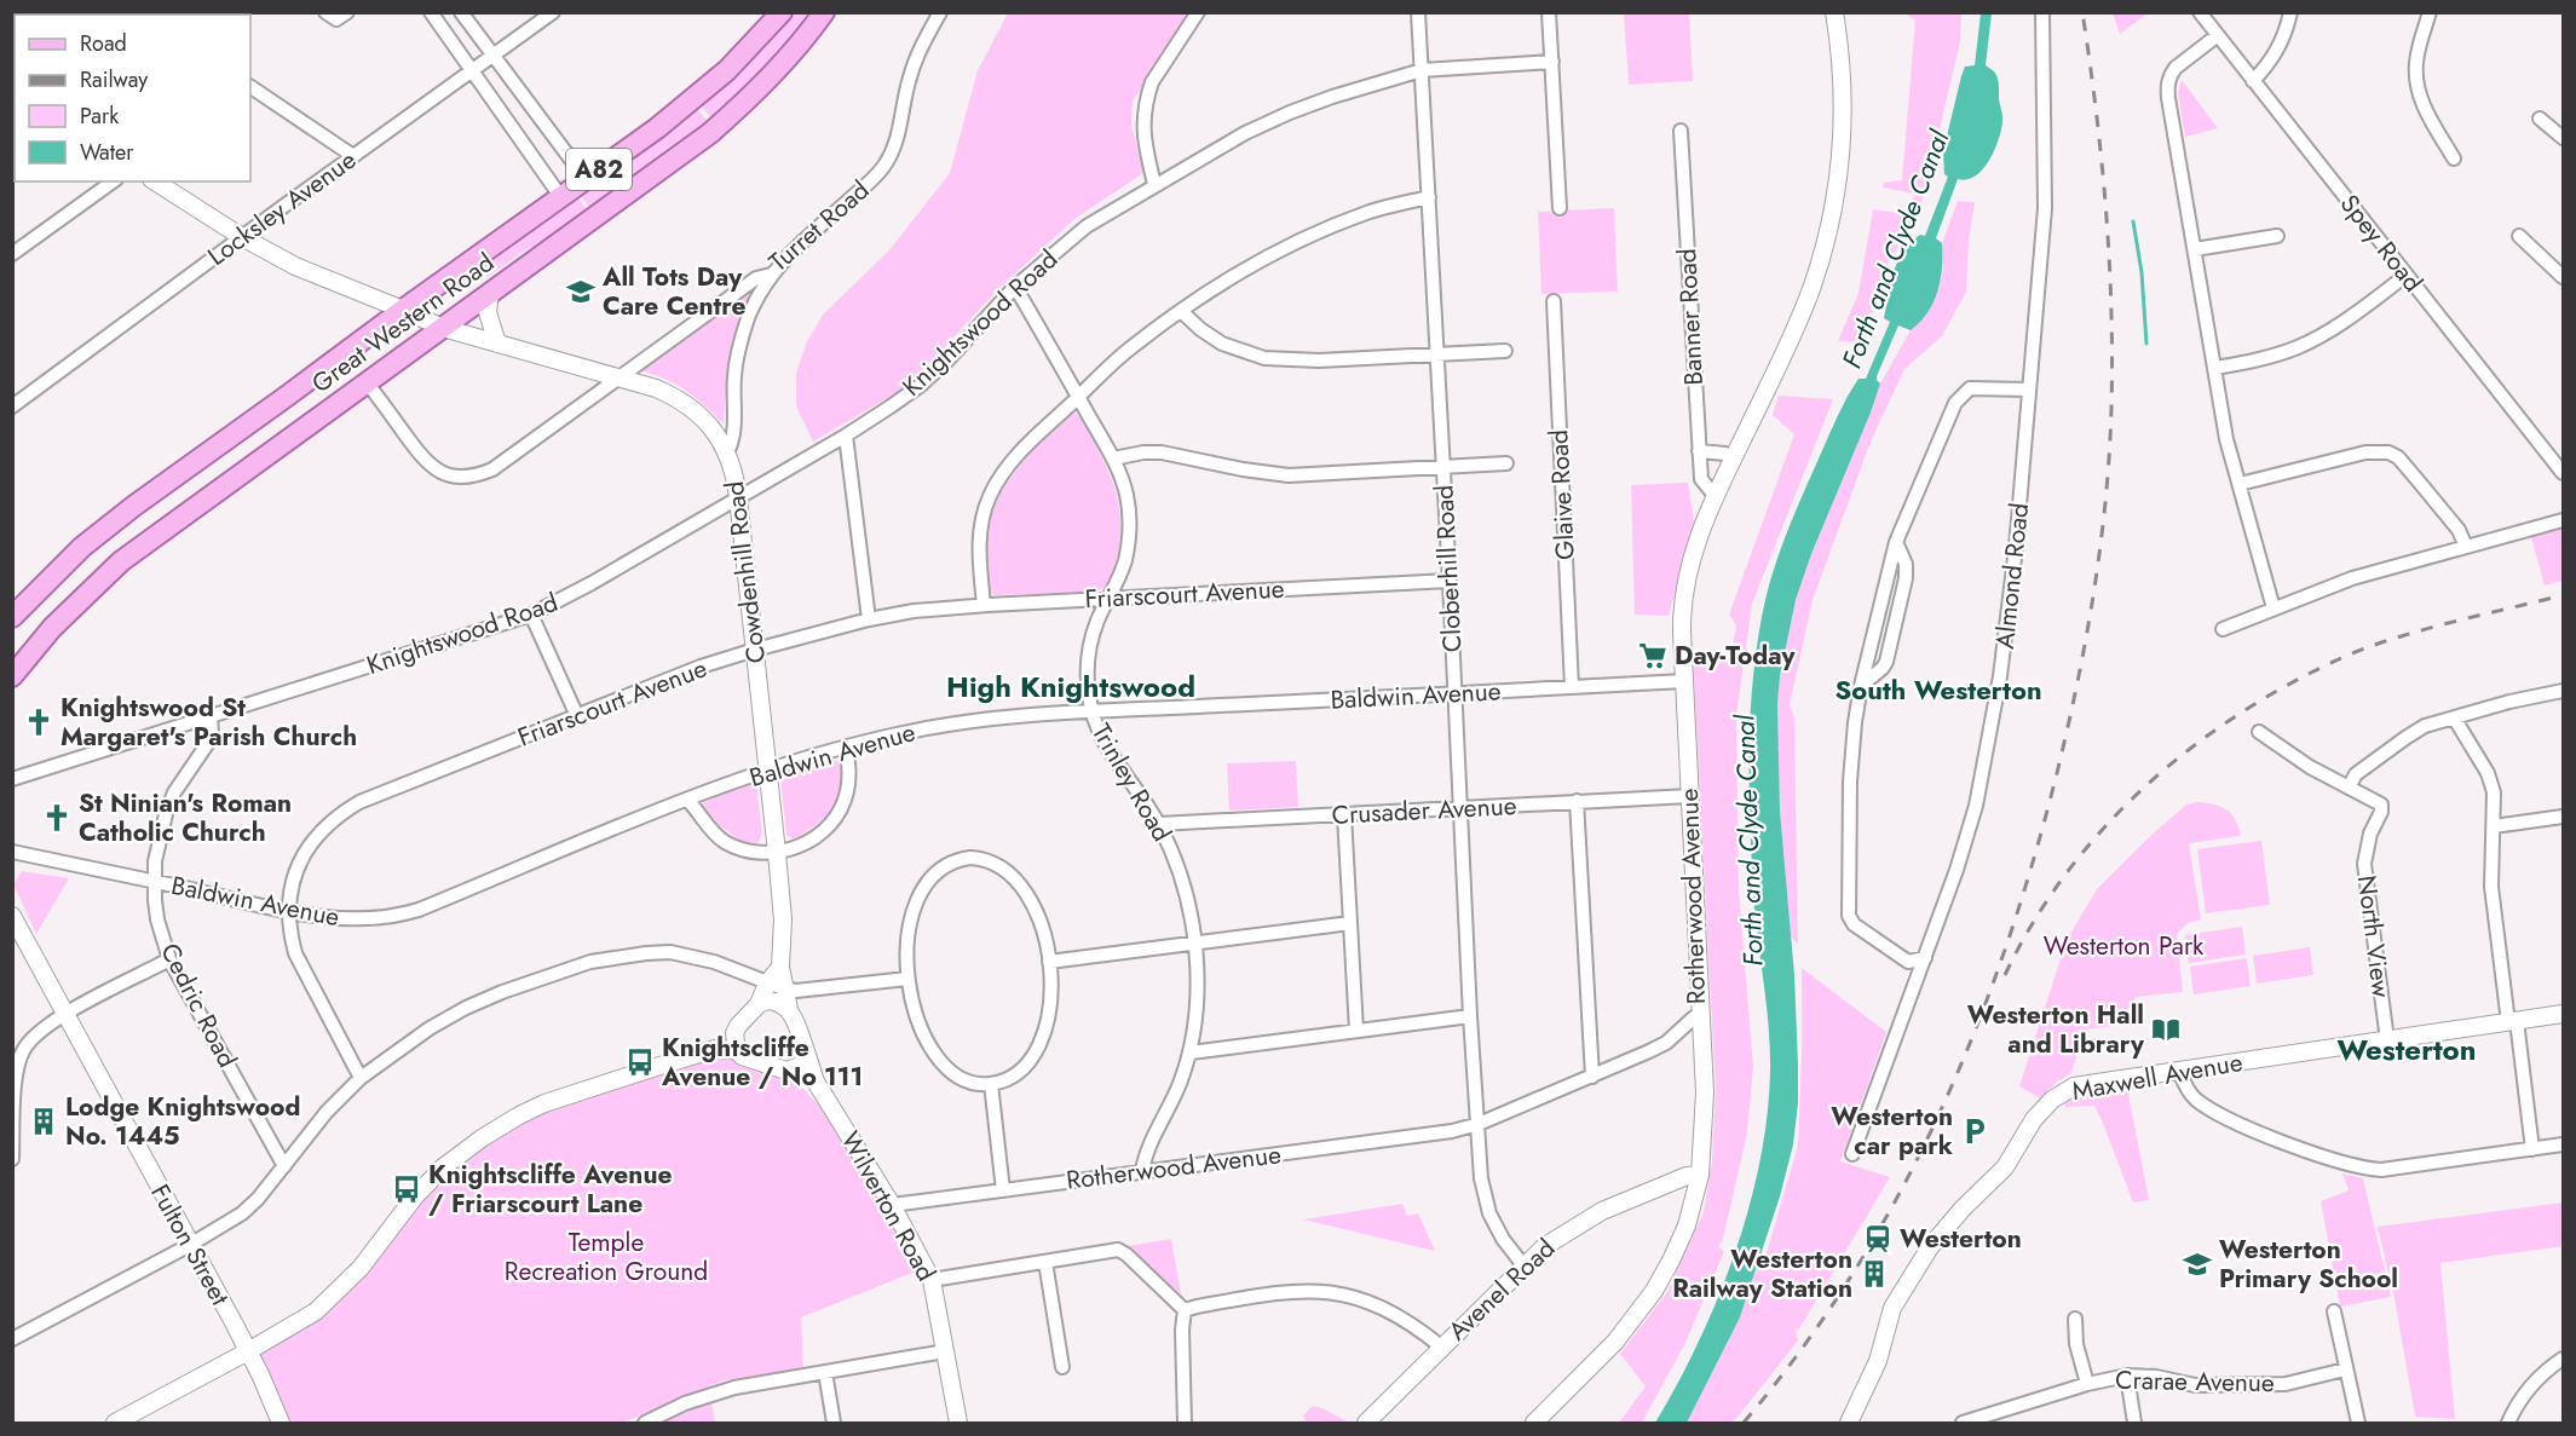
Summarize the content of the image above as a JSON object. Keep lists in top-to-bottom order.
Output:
{
  "streets": {
    "main road": ["A82", "Great Western Road"],
    "street": [
      "Locksley Avenue",
      "Turret Road",
      "Spey Road",
      "Banner Road",
      "Knightswood Road",
      "Glaive Road",
      "Cloberhill Road",
      "Cowdenhill Road",
      "Almond Road",
      "Friarscourt Avenue",
      "Baldwin Avenue",
      "Trinley Road",
      "Crusader Avenue",
      "Rotherwood Avenue",
      "North View",
      "Cedric Road",
      "Maxwell Avenue",
      "Wilverton Road",
      "Fulton Street",
      "Avenel Road",
      "Crarae Avenue"
    ]
  },
  "crossings": [
    ["Locksley Avenue", "Cowdenhill Road"],
    ["Turret Road", "Great Western Road"],
    ["Turret Road", "Cowdenhill Road"],
    ["Banner Road", "Rotherwood Avenue"],
    ["Great Western Road", "Cowdenhill Road"],
    ["Knightswood Road", "Cloberhill Road"],
    ["Knightswood Road", "Cowdenhill Road"],
    ["Knightswood Road", "Trinley Road"],
    ["Knightswood Road", "Cedric Road"],
    ["Glaive Road", "Baldwin Avenue"],
    ["Cloberhill Road", "Friarscourt Avenue"],
    ["Cloberhill Road", "Baldwin Avenue"],
    ["Cloberhill Road", "Crusader Avenue"],
    ["Cloberhill Road", "Rotherwood Avenue"],
    ["Cloberhill Road", "Avenel Road"],
    ["Cowdenhill Road", "Friarscourt Avenue"],
    ["Cowdenhill Road", "Baldwin Avenue"],
    ["Cowdenhill Road", "Wilverton Road"],
    ["Friarscourt Avenue", "Baldwin Avenue"],
    ["Friarscourt Avenue", "Trinley Road"],
    ["Baldwin Avenue", "Trinley Road"],
    ["Baldwin Avenue", "Rotherwood Avenue"],
    ["Baldwin Avenue", "Cedric Road"],
    ["Trinley Road", "Crusader Avenue"],
    ["Trinley Road", "Rotherwood Avenue"],
    ["Crusader Avenue", "Rotherwood Avenue"],
    ["Rotherwood Avenue", "Wilverton Road"],
    ["North View", "Maxwell Avenue"]
  ],
  "districts": ["High Knightswood", "South Westerton", "Westerton"],
  "water": ["Forth and Clyde Canal"],
  "parks": ["Westerton Park", "Temple Recreation Ground"],
  "places": {
    "school or university": ["All Tots Day Care Centre", "Westerton Primary School"],
    "supermarket": ["Day-Today"],
    "church": ["Knightswood St Margaret's Parish Church", "St Ninian's Roman Catholic Church"],
    "library": ["Westerton Hall and Library"],
    "bus stop": ["Knightscliffe Avenue / No 111", "Knightscliffe Avenue / Friarscourt Lane"],
    "building": ["Lodge Knightswood No. 1445", "Westerton Railway Station"],
    "parking": ["Westerton car park"],
    "station": ["Westerton"]
  },
  "legend": [
    "Road",
    "Railway",
    "Park",
    "Water"
  ]
}
